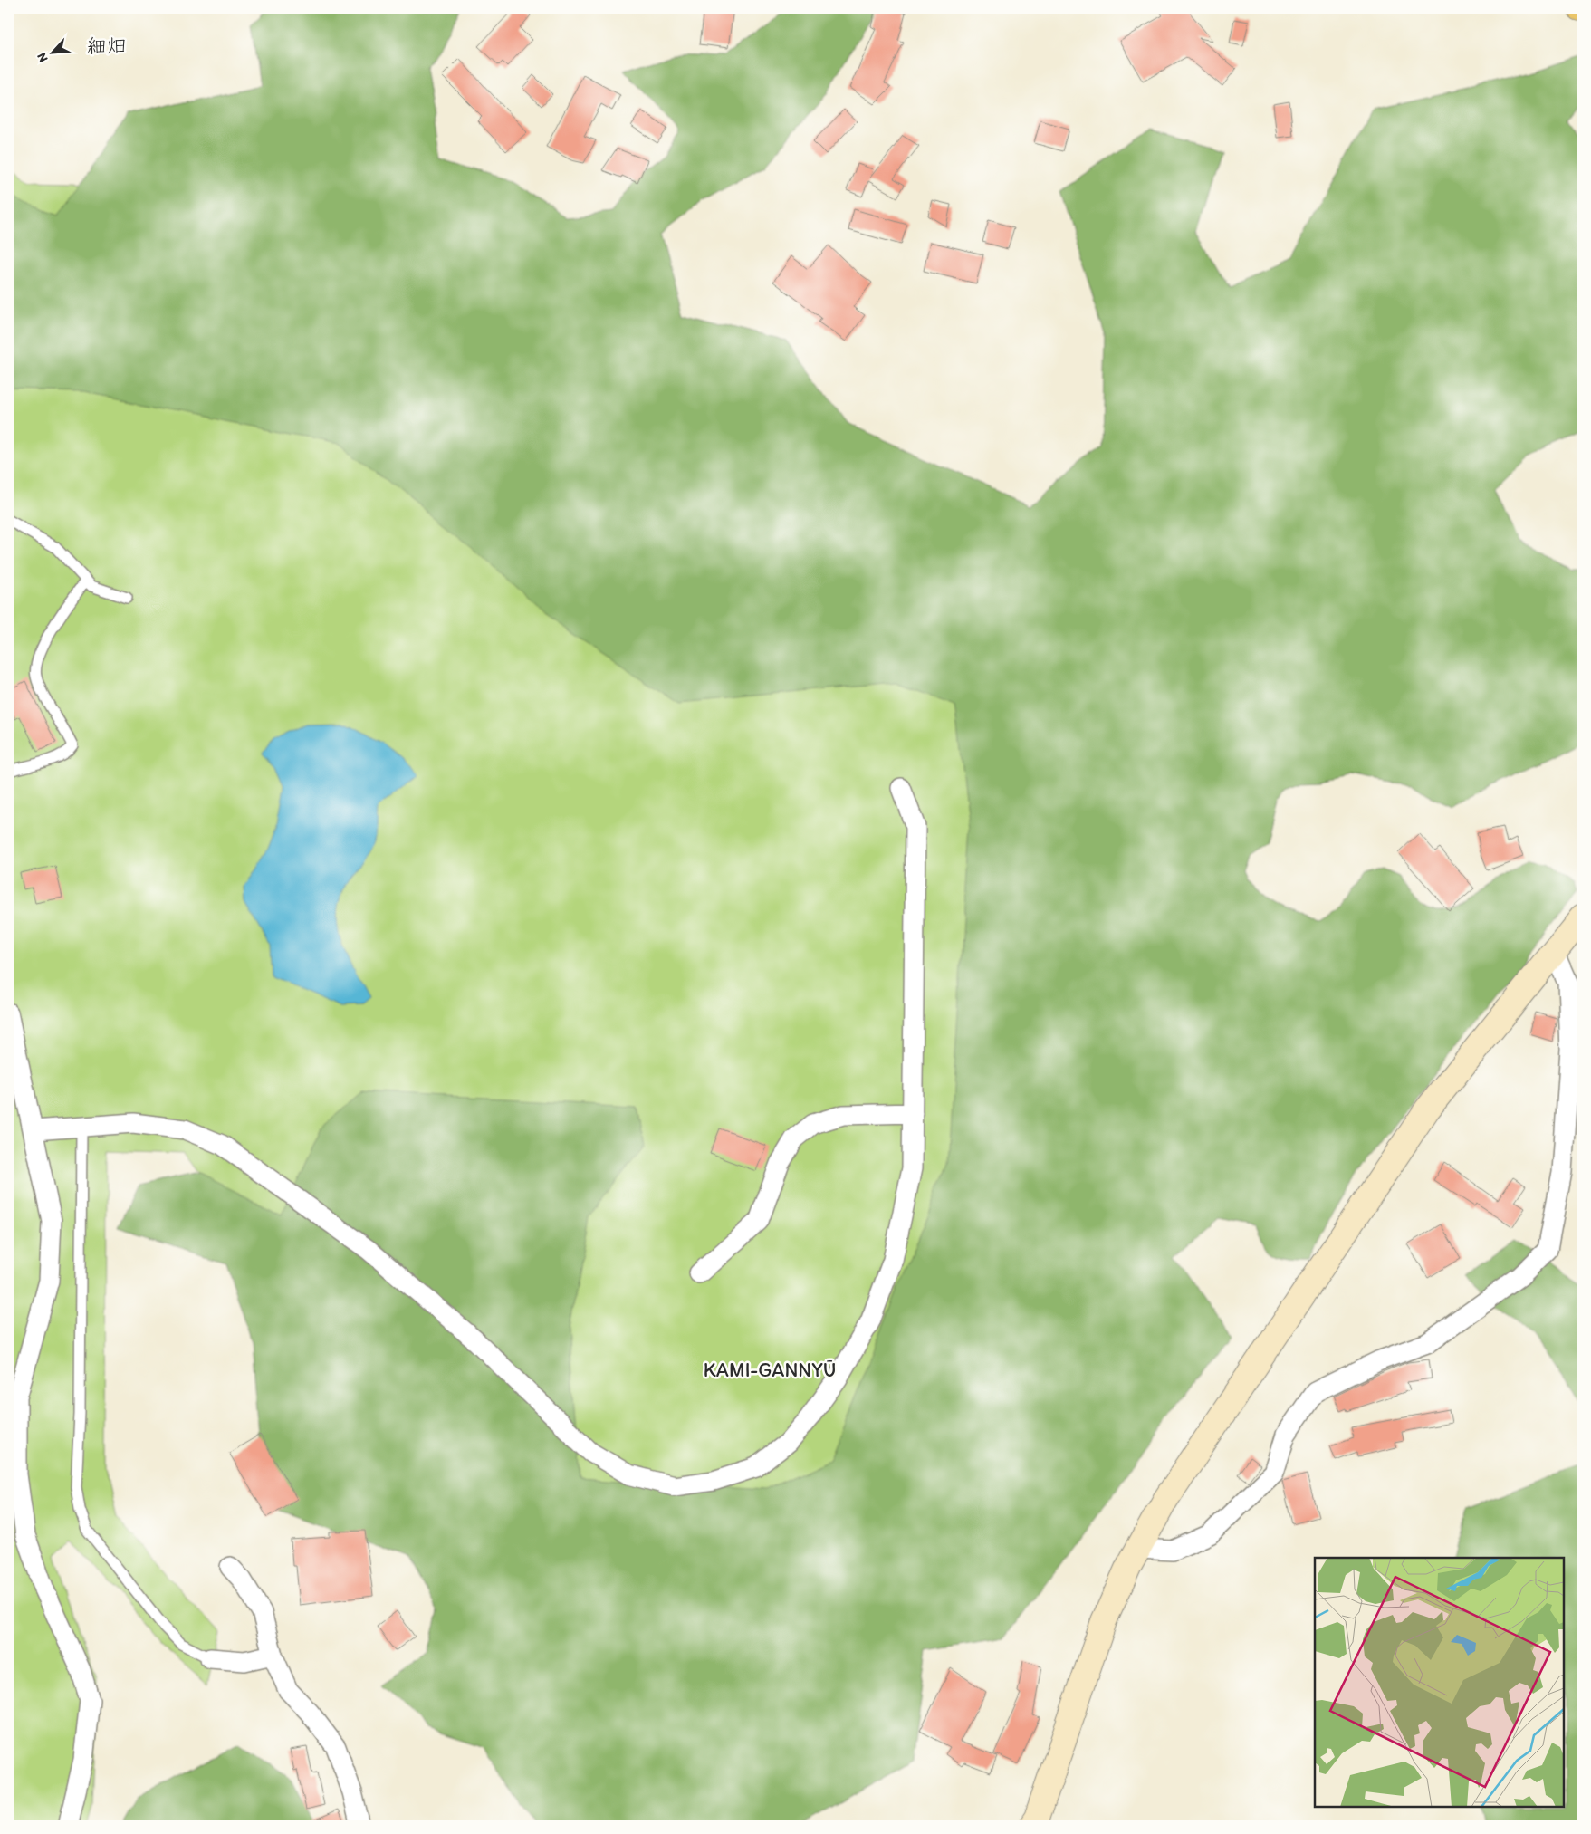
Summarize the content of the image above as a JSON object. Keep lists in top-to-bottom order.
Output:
{
  "districts": ["細畑", "KAMI-GANNYŪ"],
  "north": "bottom left"
}
